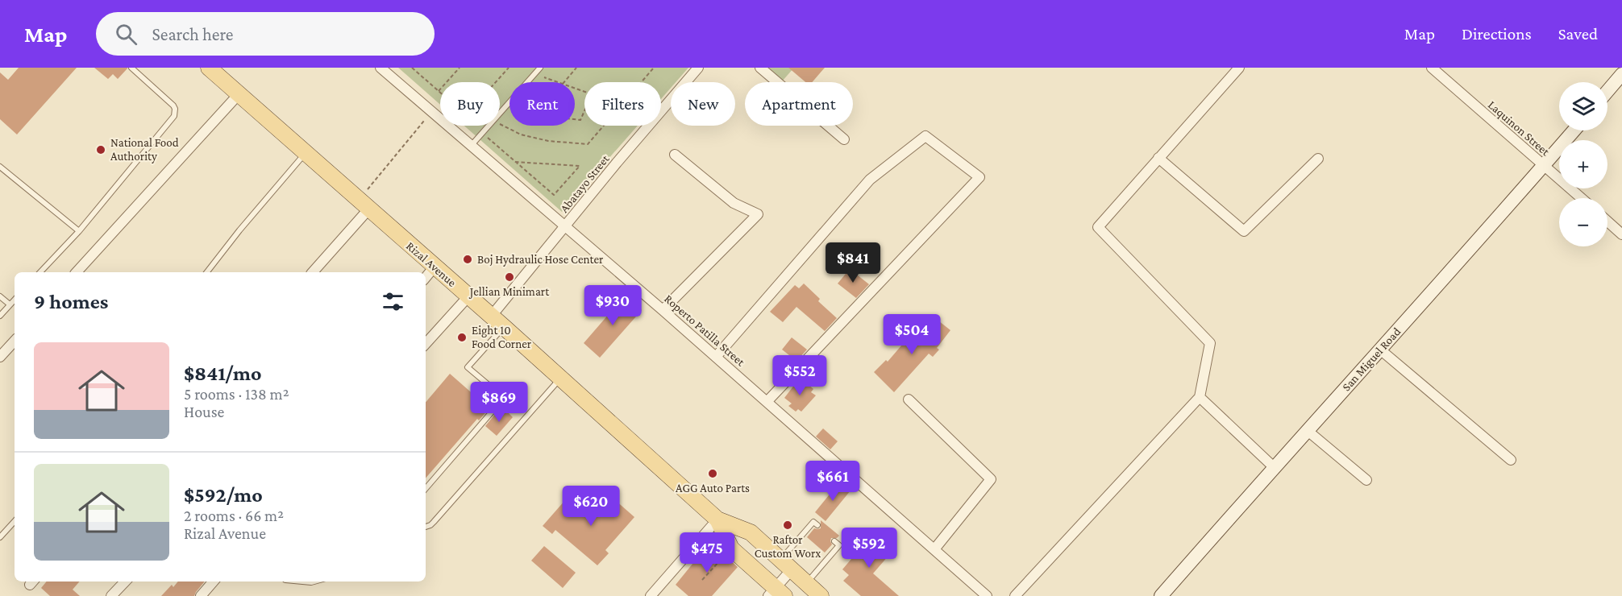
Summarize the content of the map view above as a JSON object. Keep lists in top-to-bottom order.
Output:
{
  "streets": {
    "main road": ["Rizal Avenue"],
    "street": [
      "Laquinon Street",
      "Abatayo Street",
      "Roperto Patilla Street",
      "San Miguel Road"
    ]
  },
  "crossings": [
    ["Laquinon Street", "San Miguel Road"],
    ["Abatayo Street", "Rizal Avenue"],
    ["Abatayo Street", "Roperto Patilla Street"]
  ],
  "places": [
    "National Food Authority",
    "Boj Hydraulic Hose Center",
    "Jellian Minimart",
    "Eight 10 Food Corner",
    "AGG Auto Parts",
    "Raftor Custom Worx"
  ],
  "page": {
    "header": "Map",
    "search": "Search here",
    "nav": ["Map", "Directions", "Saved"],
    "map_buttons": ["+", "−"],
    "chip": [
      "Buy",
      "Rent",
      "Filters",
      "New",
      "Apartment"
    ],
    "price": [
      "$841",
      "$930",
      "$504",
      "$552",
      "$869",
      "$661",
      "$620",
      "$592",
      "$475"
    ],
    "heading": "9 homes",
    "list": [
      {
        "name": "$841/mo",
        "note": "5 rooms · 138 m² · House"
      },
      {
        "name": "$592/mo",
        "note": "2 rooms · 66 m² · Rizal Avenue"
      }
    ]
  }
}
